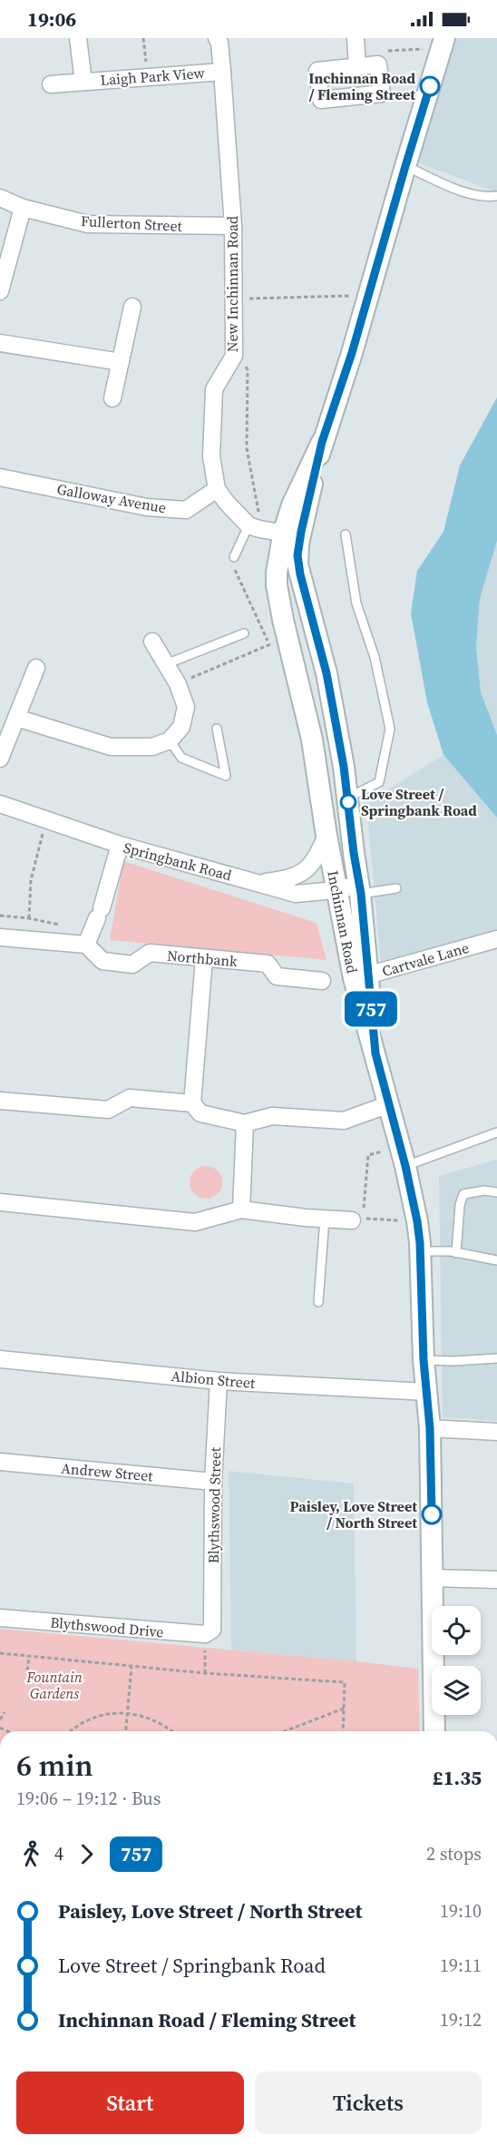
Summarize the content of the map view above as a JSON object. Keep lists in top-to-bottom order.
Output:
{
  "streets": {
    "street": [
      "Laigh Park View",
      "Fullerton Street",
      "New Inchinnan Road",
      "Galloway Avenue",
      "Springbank Road",
      "Inchinnan Road",
      "Northbank",
      "Cartvale Lane",
      "Albion Street",
      "Andrew Street",
      "Blythswood Street",
      "Blythswood Drive"
    ]
  },
  "crossings": [
    ["Laigh Park View", "New Inchinnan Road"],
    ["Fullerton Street", "New Inchinnan Road"],
    ["New Inchinnan Road", "Galloway Avenue"],
    ["Springbank Road", "Inchinnan Road"],
    ["Inchinnan Road", "Cartvale Lane"],
    ["Inchinnan Road", "Albion Street"],
    ["Albion Street", "Blythswood Street"],
    ["Andrew Street", "Blythswood Street"],
    ["Blythswood Street", "Blythswood Drive"]
  ],
  "parks": ["Fountain Gardens"],
  "places": ["Inchinnan Road / Fleming Street", "Love Street / Springbank Road", "Paisley, Love Street / North Street"],
  "lines": ["bus line 757"],
  "page": {
    "status": "19:06",
    "on_map": "757",
    "heading": ["6 min", "19:06 – 19:12 · Bus", "£1.35"],
    "legs": ["4", "757", "2 stops"],
    "list": [
      {
        "name": "Paisley, Love Street / North Street",
        "value": "19:10"
      },
      {
        "name": "Love Street / Springbank Road",
        "value": "19:11"
      },
      {
        "name": "Inchinnan Road / Fleming Street",
        "value": "19:12"
      }
    ],
    "buttons": ["Start", "Tickets"]
  }
}
